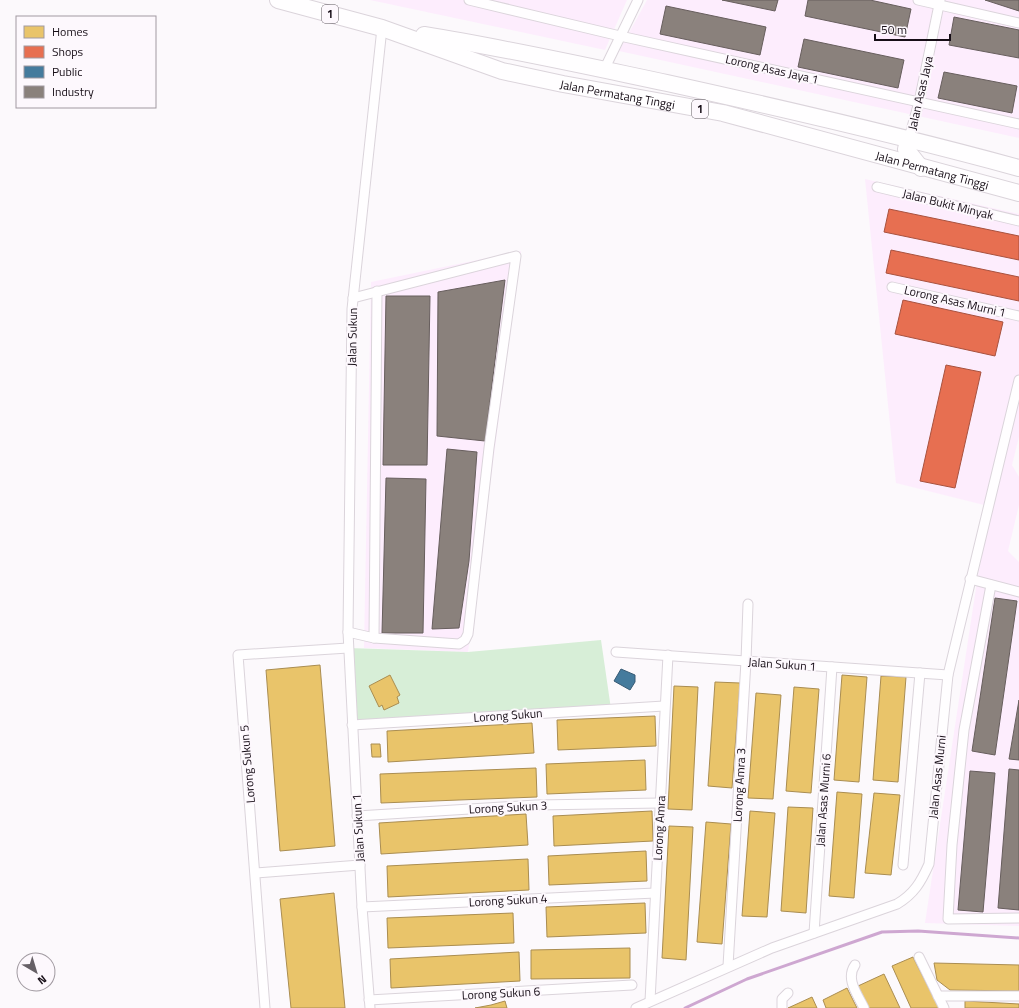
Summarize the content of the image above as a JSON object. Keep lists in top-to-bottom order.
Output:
{
  "streets": {
    "highway": ["1", "Jalan Permatang Tinggi"],
    "street": [
      "Lorong Asas Jaya 1",
      "Jalan Asas Jaya",
      "Jalan Bukit Minyak",
      "Lorong Asas Murni 1",
      "Jalan Sukun",
      "Jalan Sukun 1",
      "Lorong Sukun",
      "Lorong Sukun 5",
      "Jalan Asas Murni",
      "Lorong Amra 3",
      "Jalan Asas Murni 6",
      "Lorong Sukun 3",
      "Lorong Amra",
      "Lorong Sukun 4",
      "Lorong Sukun 6"
    ]
  },
  "crossings": [
    ["Lorong Asas Jaya 1", "Jalan Asas Jaya"],
    ["Jalan Asas Jaya", "Jalan Permatang Tinggi"],
    ["Jalan Permatang Tinggi", "Jalan Sukun"],
    ["Jalan Sukun", "Jalan Sukun 1"],
    ["Jalan Sukun", "Lorong Sukun 5"],
    ["Jalan Sukun 1", "Lorong Sukun"],
    ["Jalan Sukun 1", "Lorong Sukun 5"],
    ["Jalan Sukun 1", "Jalan Asas Murni"],
    ["Jalan Sukun 1", "Lorong Amra 3"],
    ["Jalan Sukun 1", "Jalan Asas Murni 6"],
    ["Jalan Sukun 1", "Lorong Sukun 3"],
    ["Jalan Sukun 1", "Lorong Amra"],
    ["Jalan Sukun 1", "Lorong Sukun 4"],
    ["Jalan Sukun 1", "Lorong Sukun 6"],
    ["Lorong Sukun", "Lorong Amra"],
    ["Jalan Asas Murni", "Lorong Amra 3"],
    ["Jalan Asas Murni", "Jalan Asas Murni 6"],
    ["Jalan Asas Murni", "Lorong Amra"],
    ["Lorong Sukun 3", "Lorong Amra"],
    ["Lorong Amra", "Lorong Sukun 4"]
  ],
  "legend": [
    "Homes",
    "Shops",
    "Public",
    "Industry"
  ],
  "scale_bar": "50 m",
  "north": "bottom right"
}
